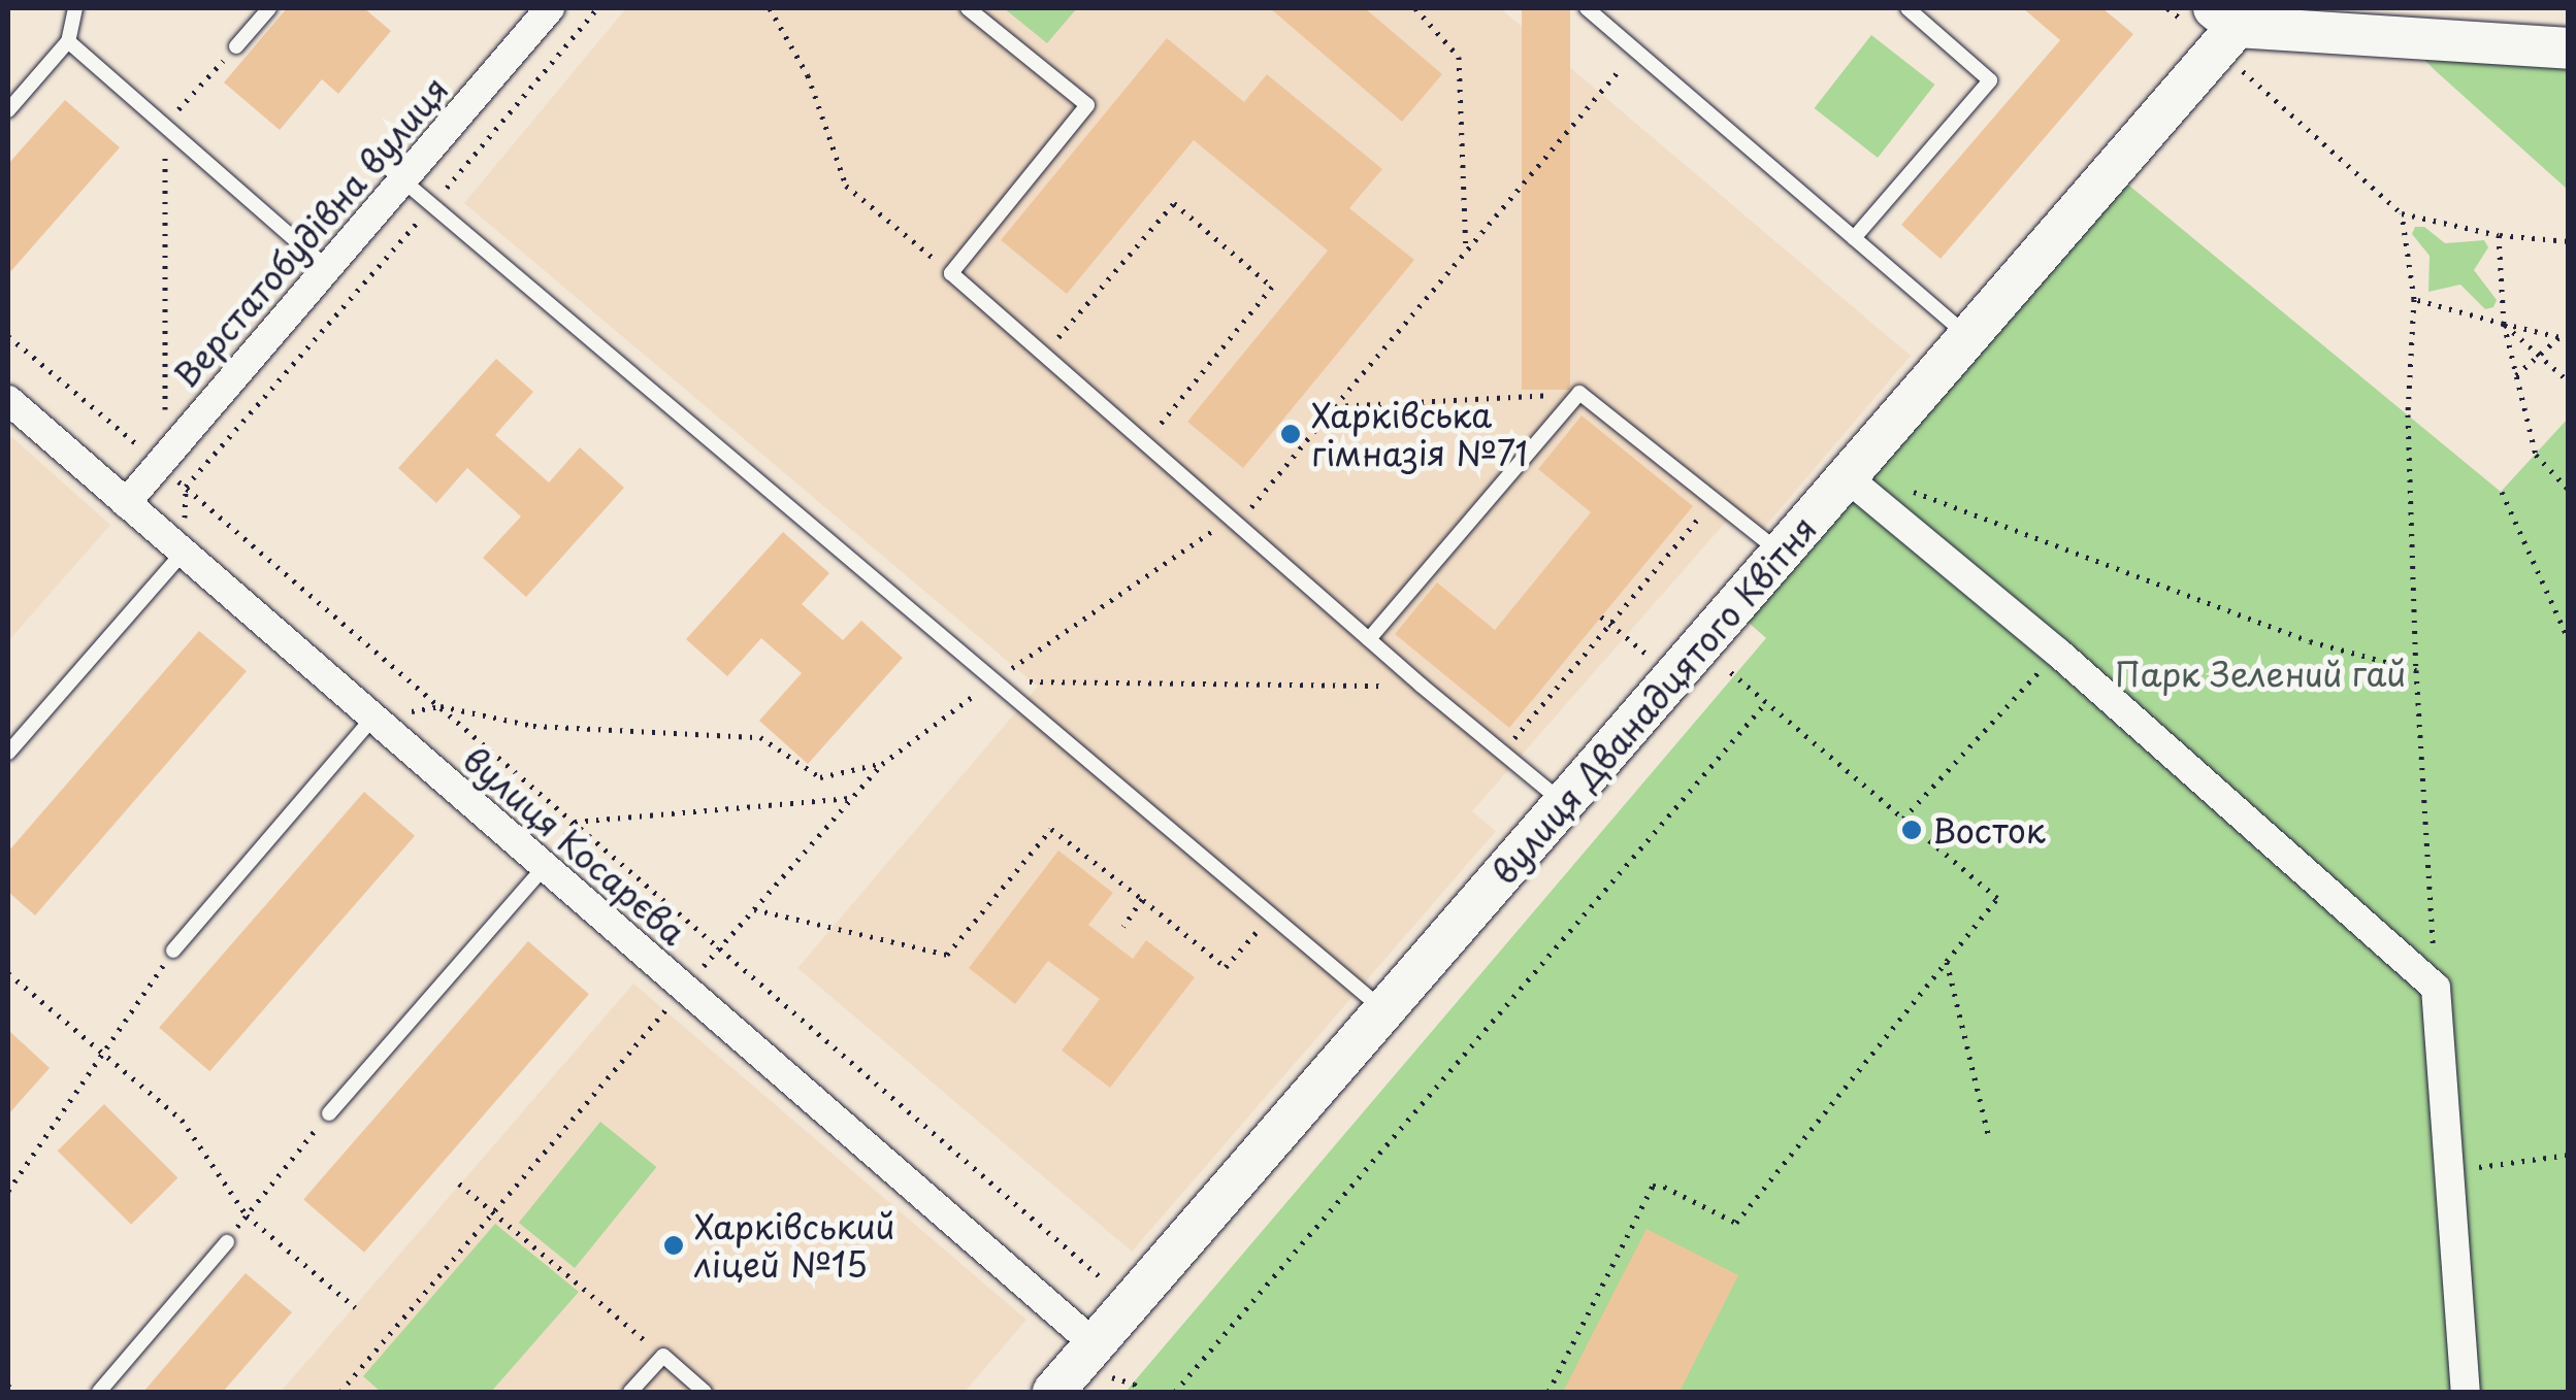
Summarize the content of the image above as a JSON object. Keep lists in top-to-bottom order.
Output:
{
  "streets": {
    "street": ["Верстатобудівна вулиця", "вулиця Дванадцятого Квітня", "вулиця Косарєва"]
  },
  "crossings": [
    ["Верстатобудівна вулиця", "вулиця Косарєва"],
    ["вулиця Дванадцятого Квітня", "вулиця Косарєва"]
  ],
  "parks": ["Парк Зелений гай"],
  "places": ["Харківська гімназія №71", "Восток", "Харківський ліцей №15"]
}
